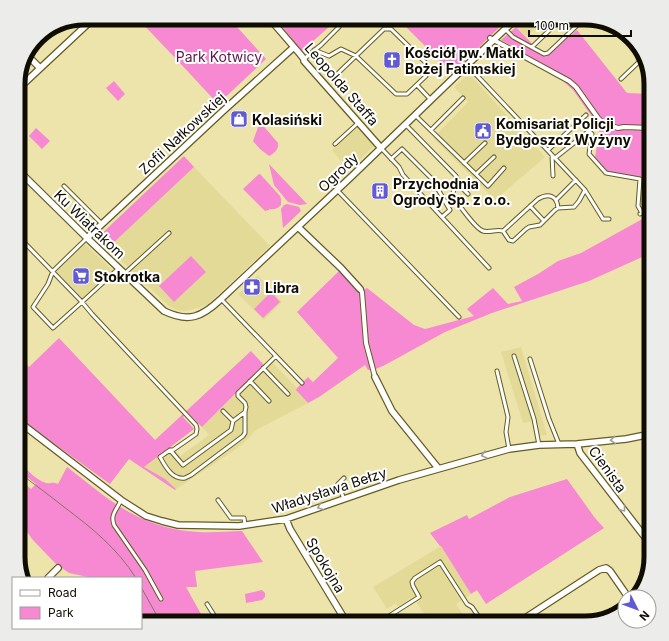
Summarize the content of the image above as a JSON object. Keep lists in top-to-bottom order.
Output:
{
  "streets": {
    "street": [
      "Leopolda Staffa",
      "Zofii Nałkowskiej",
      "Ogrody",
      "Ku Wiatrakom",
      "Cienista",
      "Władysława Bełzy",
      "Spokojna"
    ]
  },
  "crossings": [
    ["Leopolda Staffa", "Zofii Nałkowskiej"],
    ["Leopolda Staffa", "Ogrody"],
    ["Zofii Nałkowskiej", "Ku Wiatrakom"],
    ["Ogrody", "Ku Wiatrakom"],
    ["Cienista", "Władysława Bełzy"],
    ["Władysława Bełzy", "Spokojna"]
  ],
  "one_way": ["Cienista"],
  "parks": ["Park Kotwicy"],
  "places": {
    "church": ["Kościół pw. Matki Bożej Fatimskiej"],
    "shop": ["Kolasiński"],
    "public building": ["Komisariat Policji Bydgoszcz Wyżyny"],
    "building": ["Przychodnia Ogrody Sp. z o.o."],
    "supermarket": ["Stokrotka"],
    "pharmacy": ["Libra"]
  },
  "legend": ["Road", "Park"],
  "scale_bar": "100 m",
  "north": "bottom right"
}
